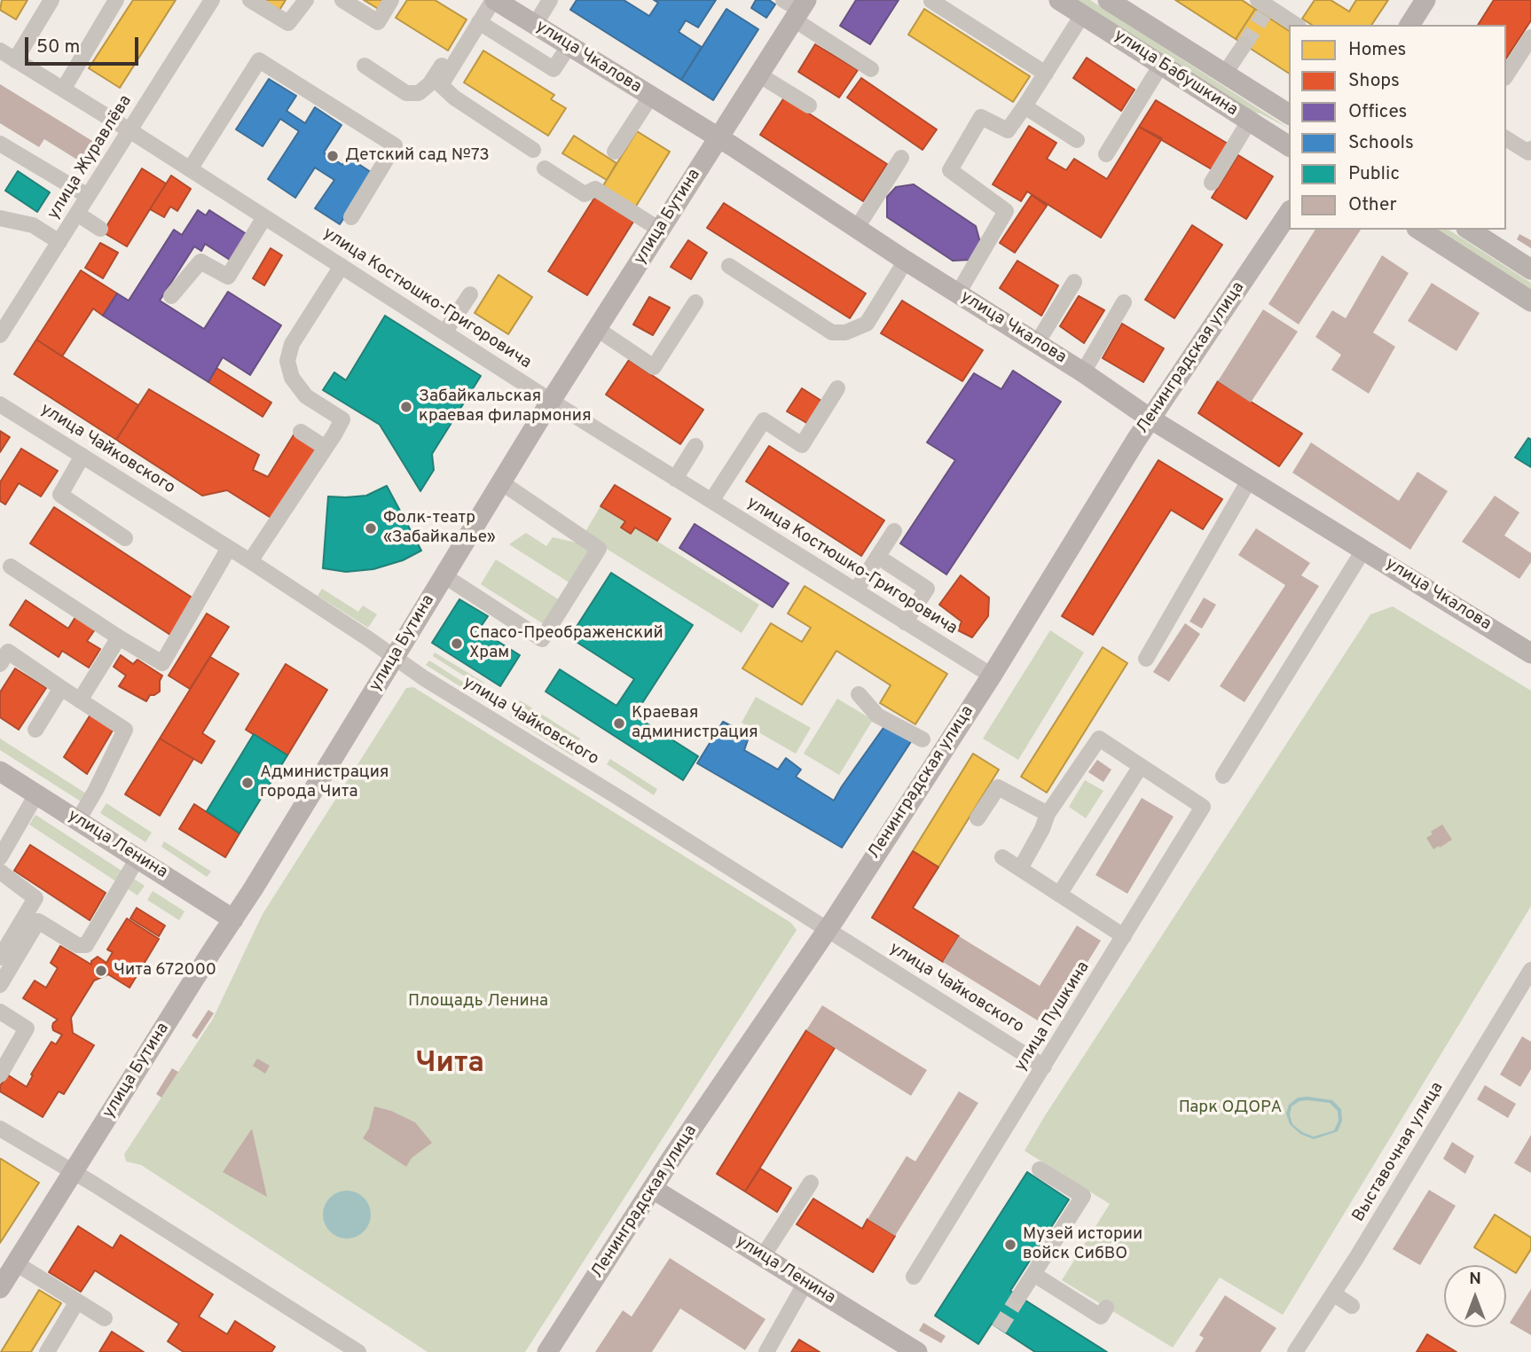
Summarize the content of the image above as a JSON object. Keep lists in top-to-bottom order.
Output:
{
  "streets": {
    "main road": [
      "улица Чкалова",
      "улица Бабушкина",
      "улица Бутина",
      "Ленинградская улица",
      "улица Ленина"
    ],
    "street": [
      "улица Журавлёва",
      "улица Костюшко-Григоровича",
      "улица Чайковского",
      "улица Пушкина",
      "Выставочная улица"
    ]
  },
  "crossings": [
    ["улица Чкалова", "улица Бутина"],
    ["улица Чкалова", "Ленинградская улица"],
    ["улица Журавлёва", "улица Костюшко-Григоровича"],
    ["улица Бутина", "улица Костюшко-Григоровича"],
    ["улица Бутина", "улица Чайковского"],
    ["улица Бутина", "улица Ленина"],
    ["улица Костюшко-Григоровича", "Ленинградская улица"],
    ["Ленинградская улица", "улица Чайковского"],
    ["Ленинградская улица", "улица Ленина"],
    ["улица Чайковского", "улица Пушкина"]
  ],
  "districts": ["Чита"],
  "parks": ["Площадь Ленина", "Парк ОДОРА"],
  "places": [
    "Детский сад №73",
    "Забайкальская краевая филармония",
    "Фолк-театр «Забайкалье»",
    "Спасо-Преображенский Храм",
    "Краевая администрация",
    "Администрация города Чита",
    "Чита 672000",
    "Музей истории войск СибВО"
  ],
  "legend": [
    "Homes",
    "Shops",
    "Offices",
    "Schools",
    "Public",
    "Other"
  ],
  "scale_bar": "50 m",
  "north": "top"
}
